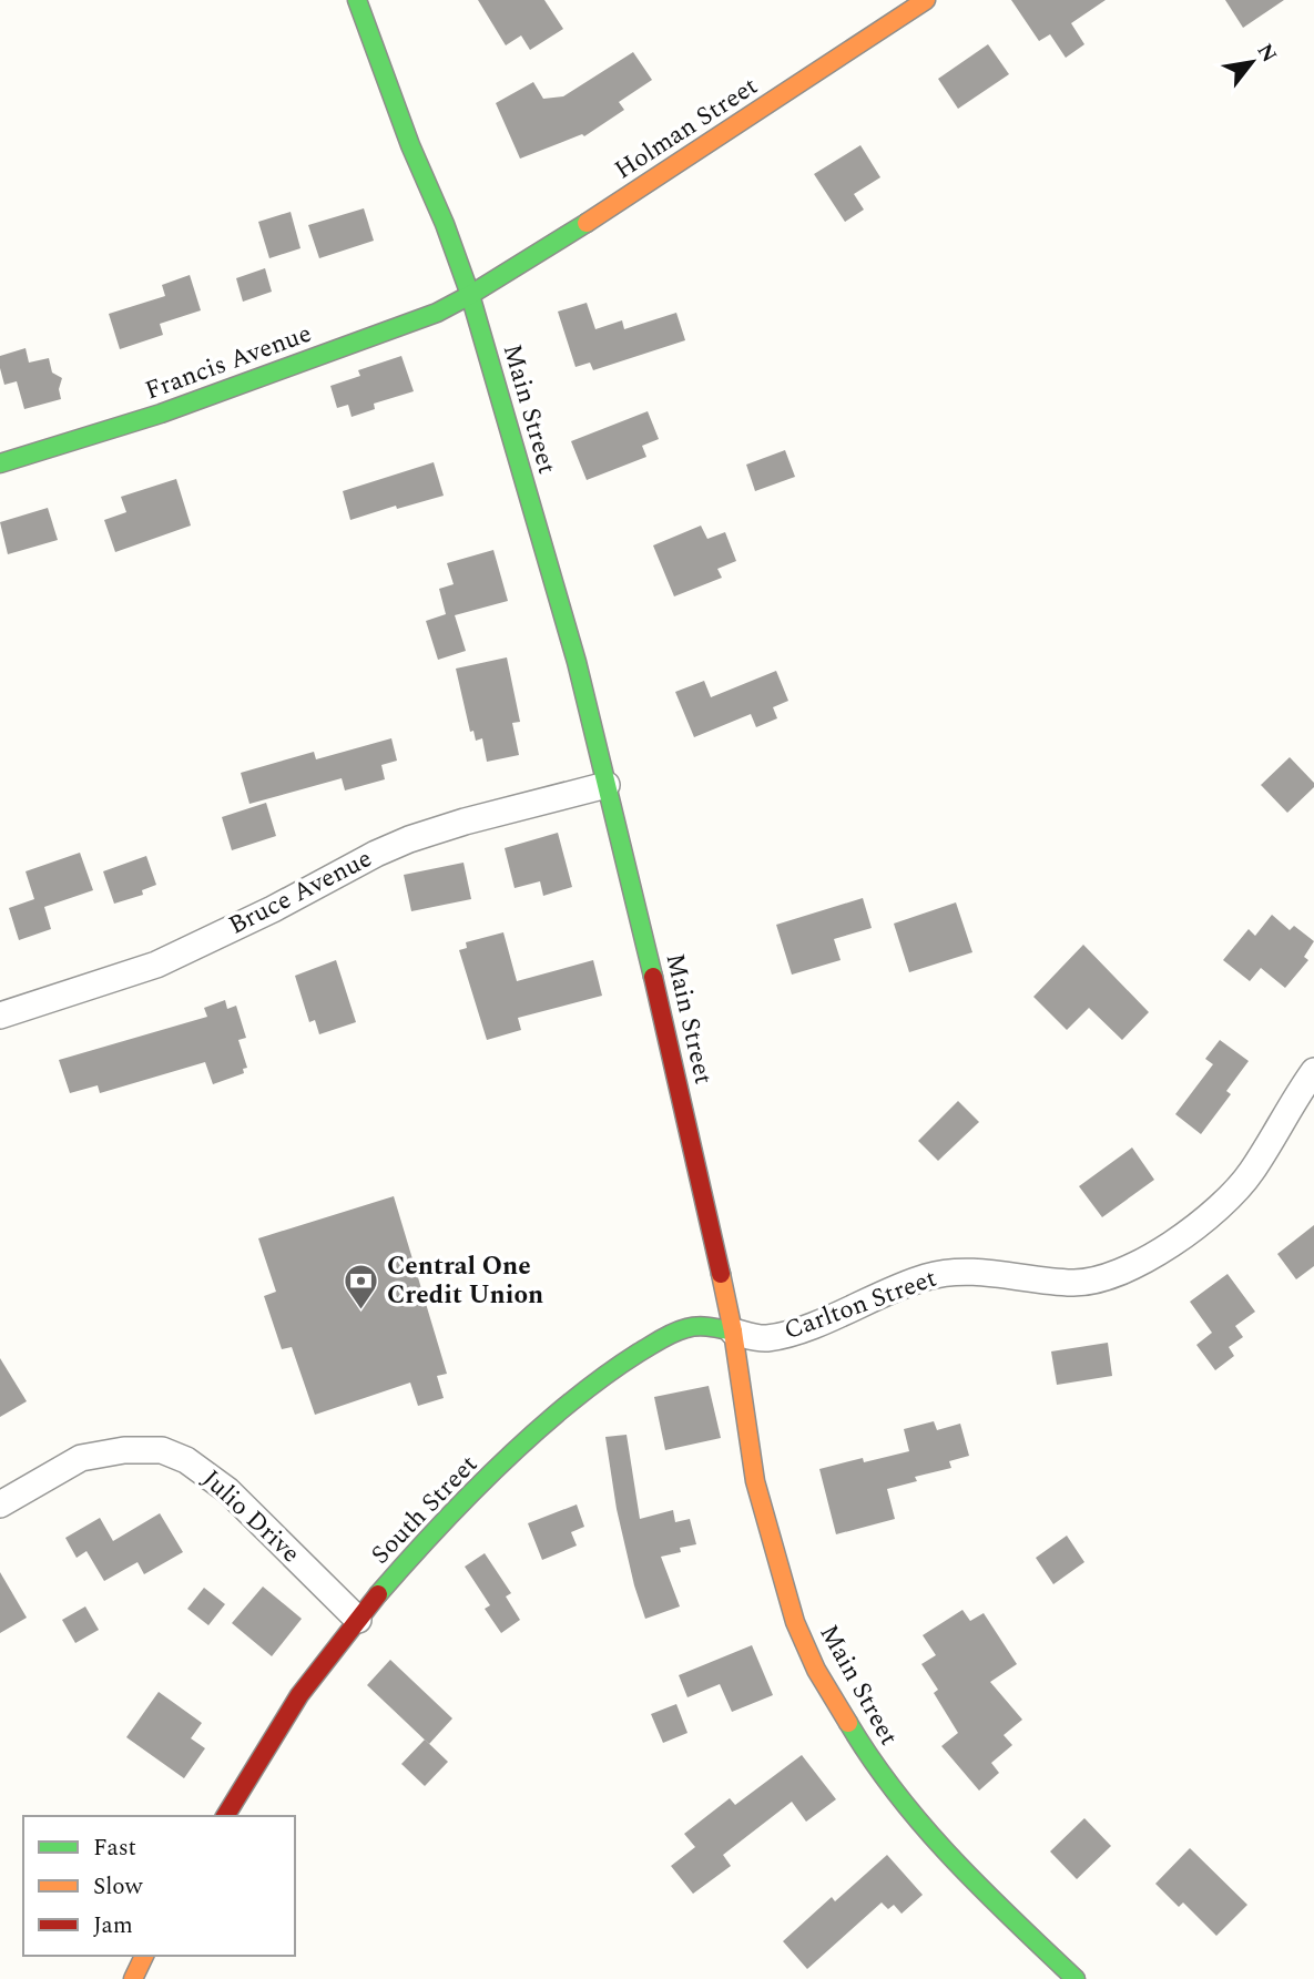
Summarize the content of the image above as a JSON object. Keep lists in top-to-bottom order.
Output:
{
  "streets": {
    "main road": [
      "Holman Street",
      "Francis Avenue",
      "Main Street",
      "South Street"
    ],
    "street": ["Bruce Avenue", "Carlton Street", "Julio Drive"]
  },
  "crossings": [
    ["Holman Street", "Francis Avenue"],
    ["Holman Street", "Main Street"],
    ["Francis Avenue", "Main Street"],
    ["Main Street", "Bruce Avenue"],
    ["Main Street", "Carlton Street"],
    ["Main Street", "South Street"],
    ["Carlton Street", "South Street"],
    ["South Street", "Julio Drive"]
  ],
  "places": {
    "bank": ["Central One Credit Union"]
  },
  "legend": ["Fast", "Slow", "Jam"],
  "north": "top right"
}
